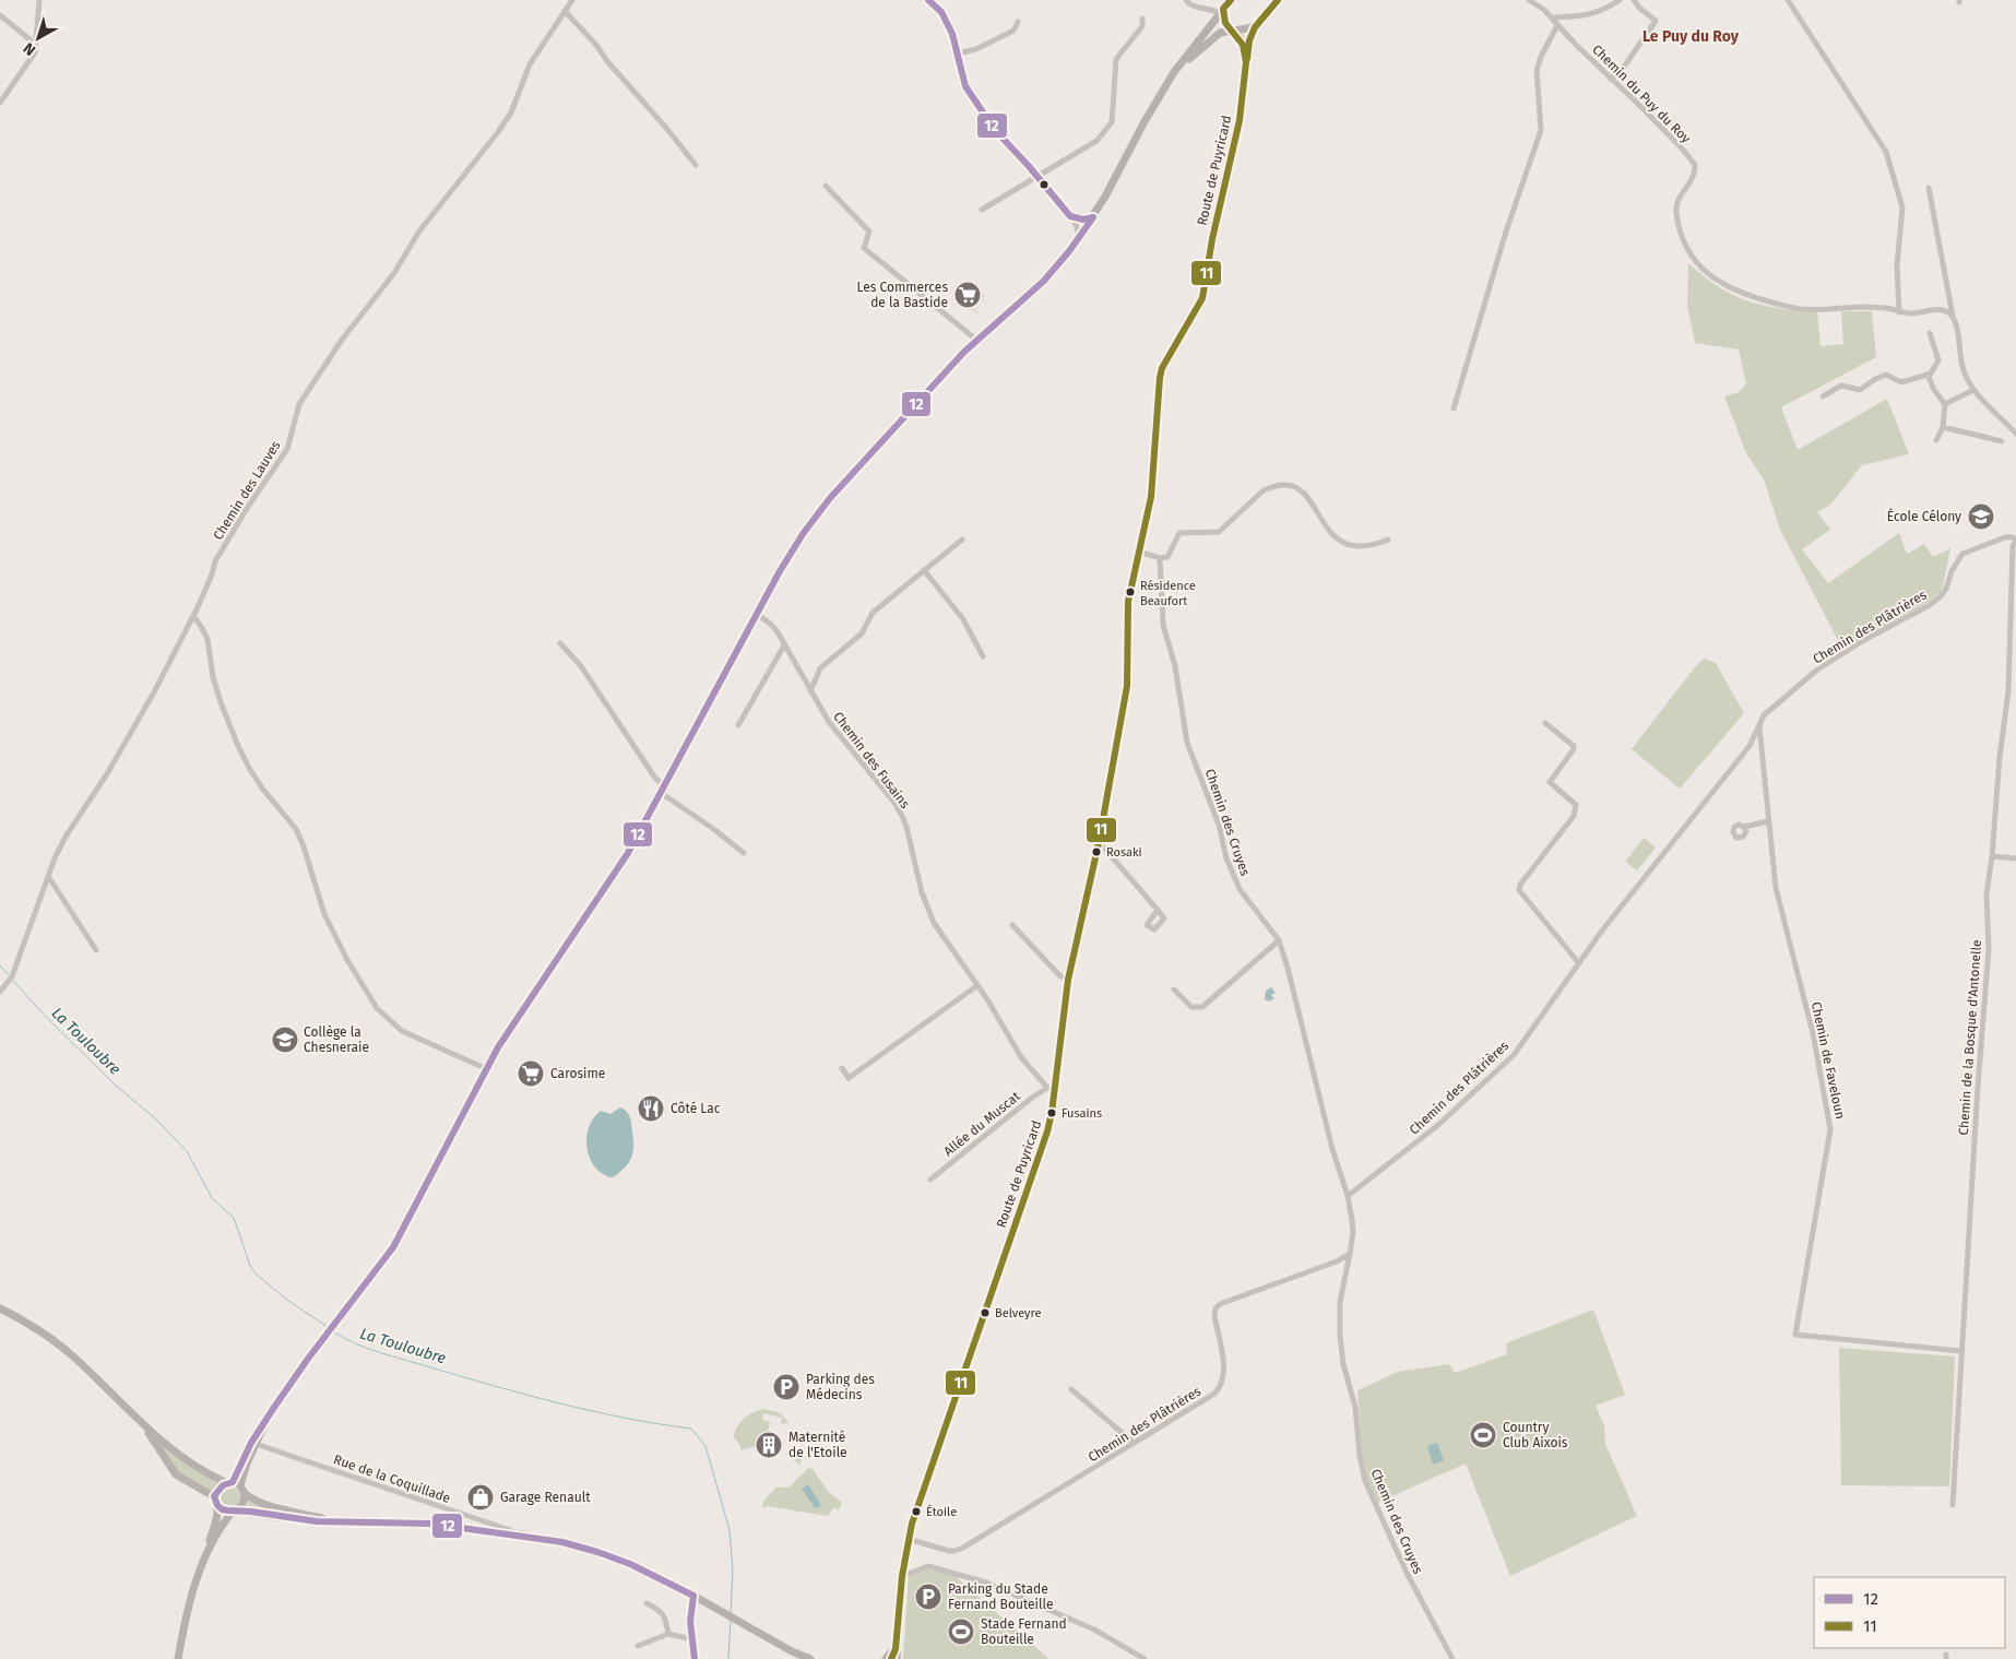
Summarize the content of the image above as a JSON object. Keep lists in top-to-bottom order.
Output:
{
  "streets": {
    "main road": ["Route de Puyricard"],
    "street": [
      "Chemin du Puy du Roy",
      "Chemin des Lauves",
      "Chemin des Plâtrières",
      "Chemin des Fusains",
      "Chemin des Cruyes",
      "Chemin de la Bosque d'Antonelle",
      "Chemin de Faveloun",
      "Allée du Muscat",
      "Rue de la Coquillade"
    ]
  },
  "crossings": [
    ["Route de Puyricard", "Chemin des Plâtrières"],
    ["Route de Puyricard", "Chemin des Fusains"],
    ["Route de Puyricard", "Allée du Muscat"],
    ["Chemin des Plâtrières", "Chemin des Cruyes"],
    ["Chemin des Plâtrières", "Chemin de la Bosque d'Antonelle"],
    ["Chemin des Plâtrières", "Chemin de Faveloun"],
    ["Chemin des Fusains", "Allée du Muscat"],
    ["Chemin de la Bosque d'Antonelle", "Chemin de Faveloun"]
  ],
  "districts": ["Le Puy du Roy"],
  "water": ["La Touloubre"],
  "places": {
    "supermarket": ["Les Commerces de la Bastide", "Carosime"],
    "school or university": ["École Célony", "Collège la Chesneraie"],
    "other": [
      "Résidence Beaufort",
      "Rosaki",
      "Fusains",
      "Belveyre",
      "Étoile"
    ],
    "restaurant": ["Côté Lac"],
    "parking": ["Parking des Médecins", "Parking du Stade Fernand Bouteille"],
    "sports": ["Country Club Aixois", "Stade Fernand Bouteille"],
    "building": ["Maternité de l'Etoile"],
    "shop": ["Garage Renault"]
  },
  "lines": ["transit line 12", "transit line 11"],
  "legend": ["12", "11"],
  "north": "bottom left"
}
